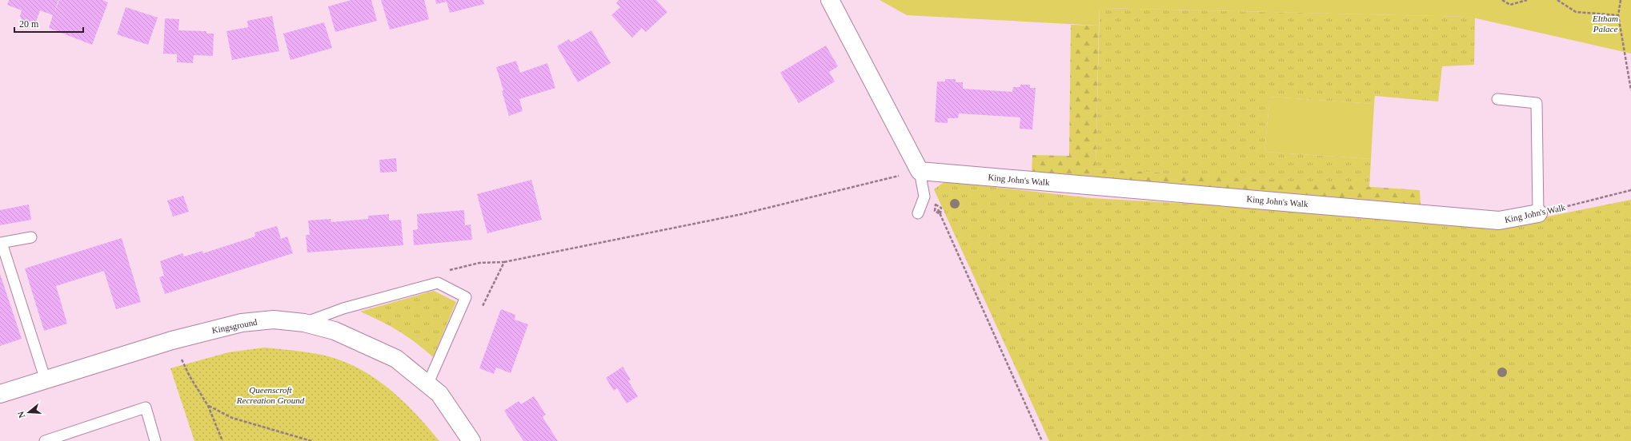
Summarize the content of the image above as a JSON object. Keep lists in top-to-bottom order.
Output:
{
  "streets": {
    "street": ["King John's Walk", "Kingsground"]
  },
  "parks": ["Eltham Palace", "Queenscroft Recreation Ground"],
  "scale_bar": "20 m",
  "north": "left"
}
